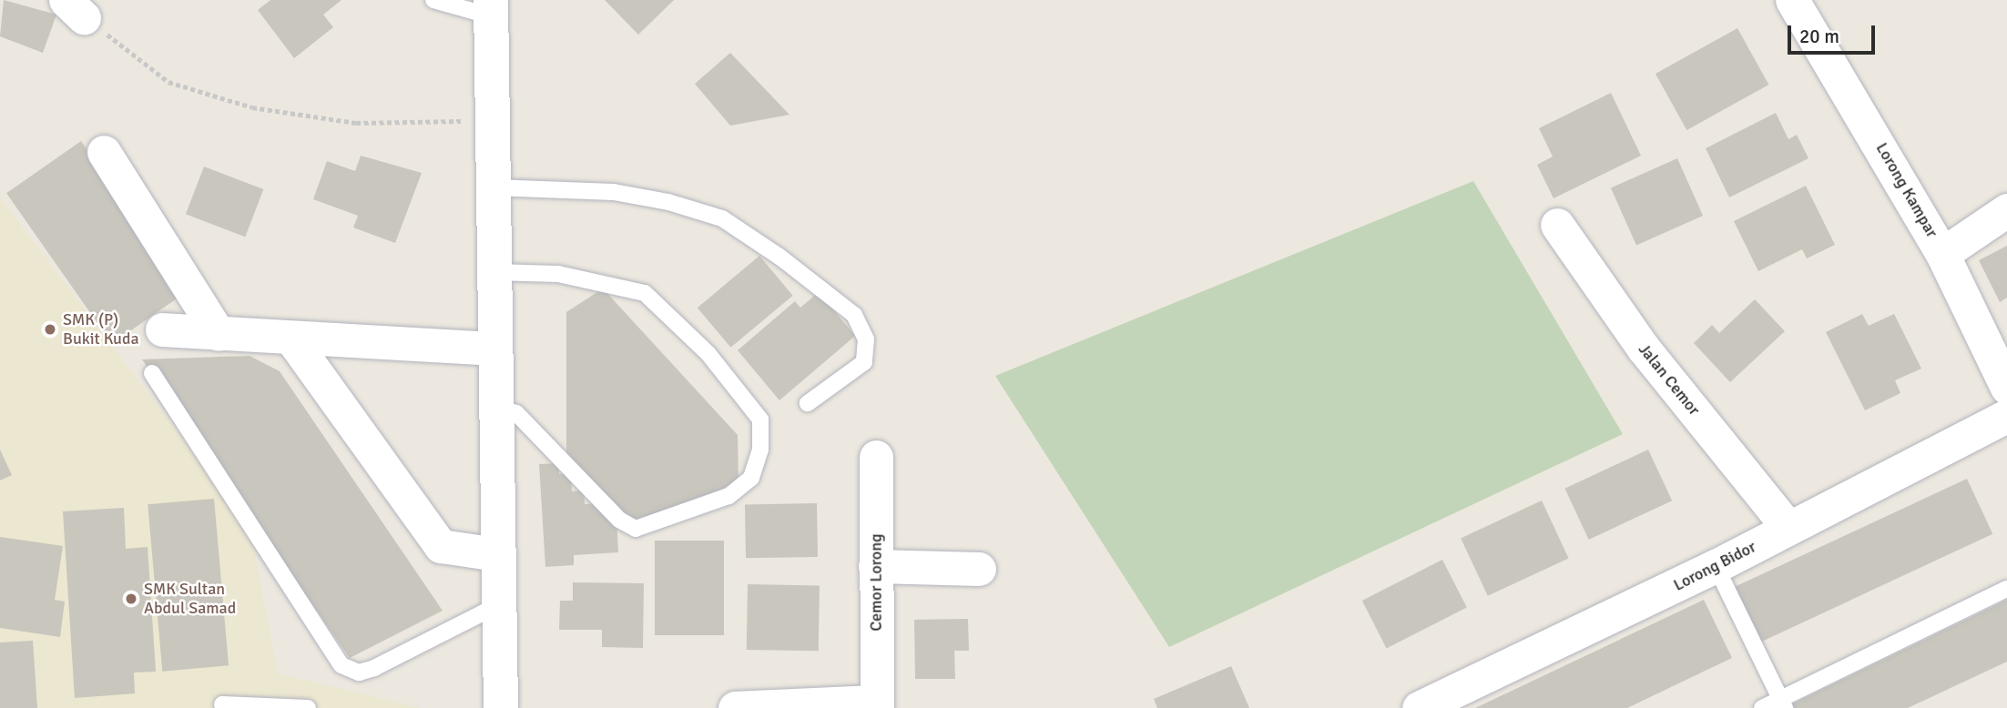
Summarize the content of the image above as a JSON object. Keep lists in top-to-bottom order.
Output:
{
  "streets": {
    "street": [
      "Lorong Kampar",
      "Jalan Cemor",
      "Lorong Bidor",
      "Cemor Lorong"
    ]
  },
  "crossings": [
    ["Jalan Cemor", "Lorong Bidor"]
  ],
  "places": ["SMK (P) Bukit Kuda", "SMK Sultan Abdul Samad"],
  "scale_bar": "20 m"
}
